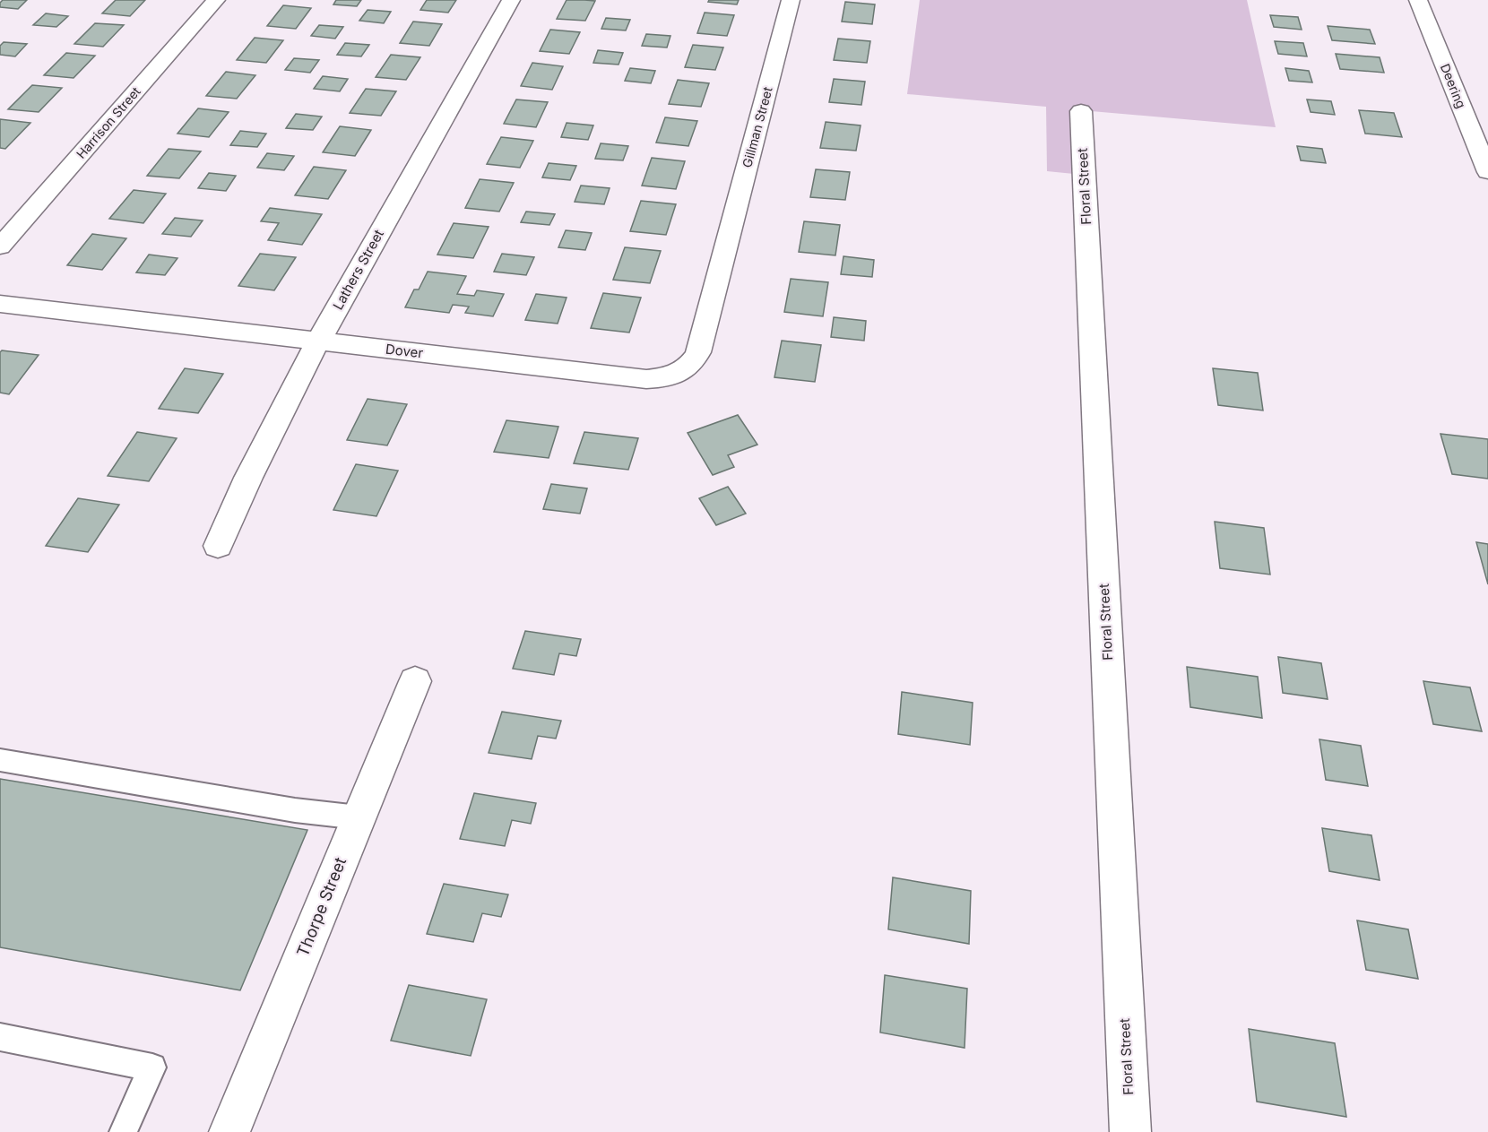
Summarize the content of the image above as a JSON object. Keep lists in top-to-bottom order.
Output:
{
  "streets": {
    "street": [
      "Deering",
      "Harrison Street",
      "Gillman Street",
      "Floral Street",
      "Lathers Street",
      "Dover",
      "Thorpe Street"
    ]
  },
  "crossings": [
    ["Gillman Street", "Dover"],
    ["Lathers Street", "Dover"]
  ]
}
